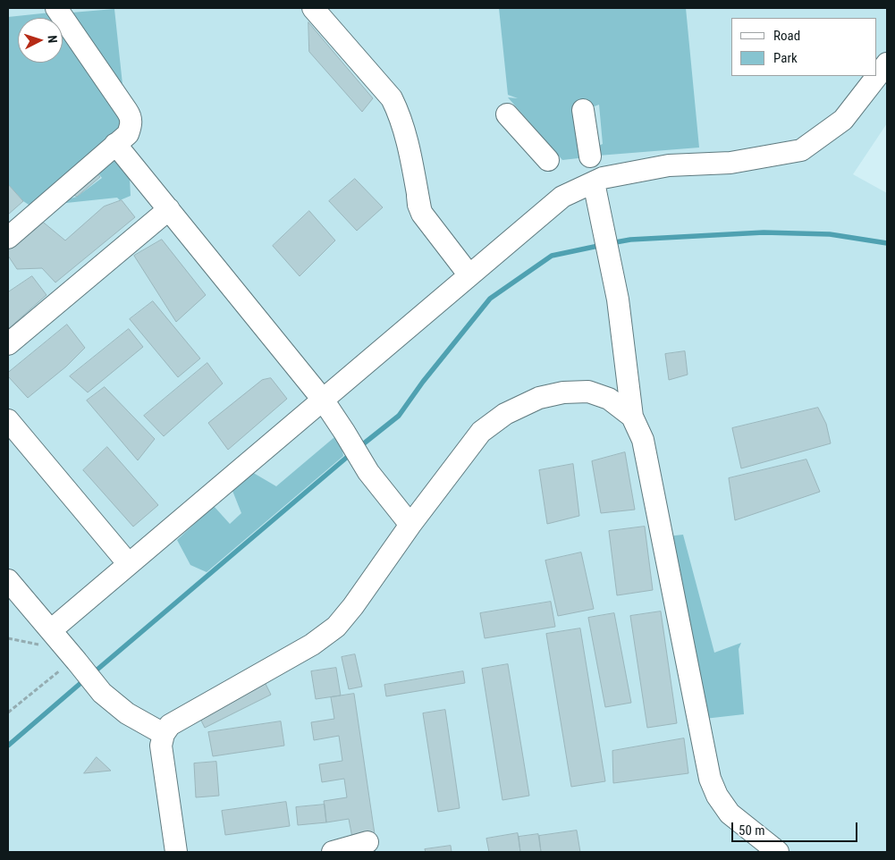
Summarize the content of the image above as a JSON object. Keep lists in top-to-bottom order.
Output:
{
  "legend": ["Road", "Park"],
  "scale_bar": "50 m",
  "north": "right"
}
